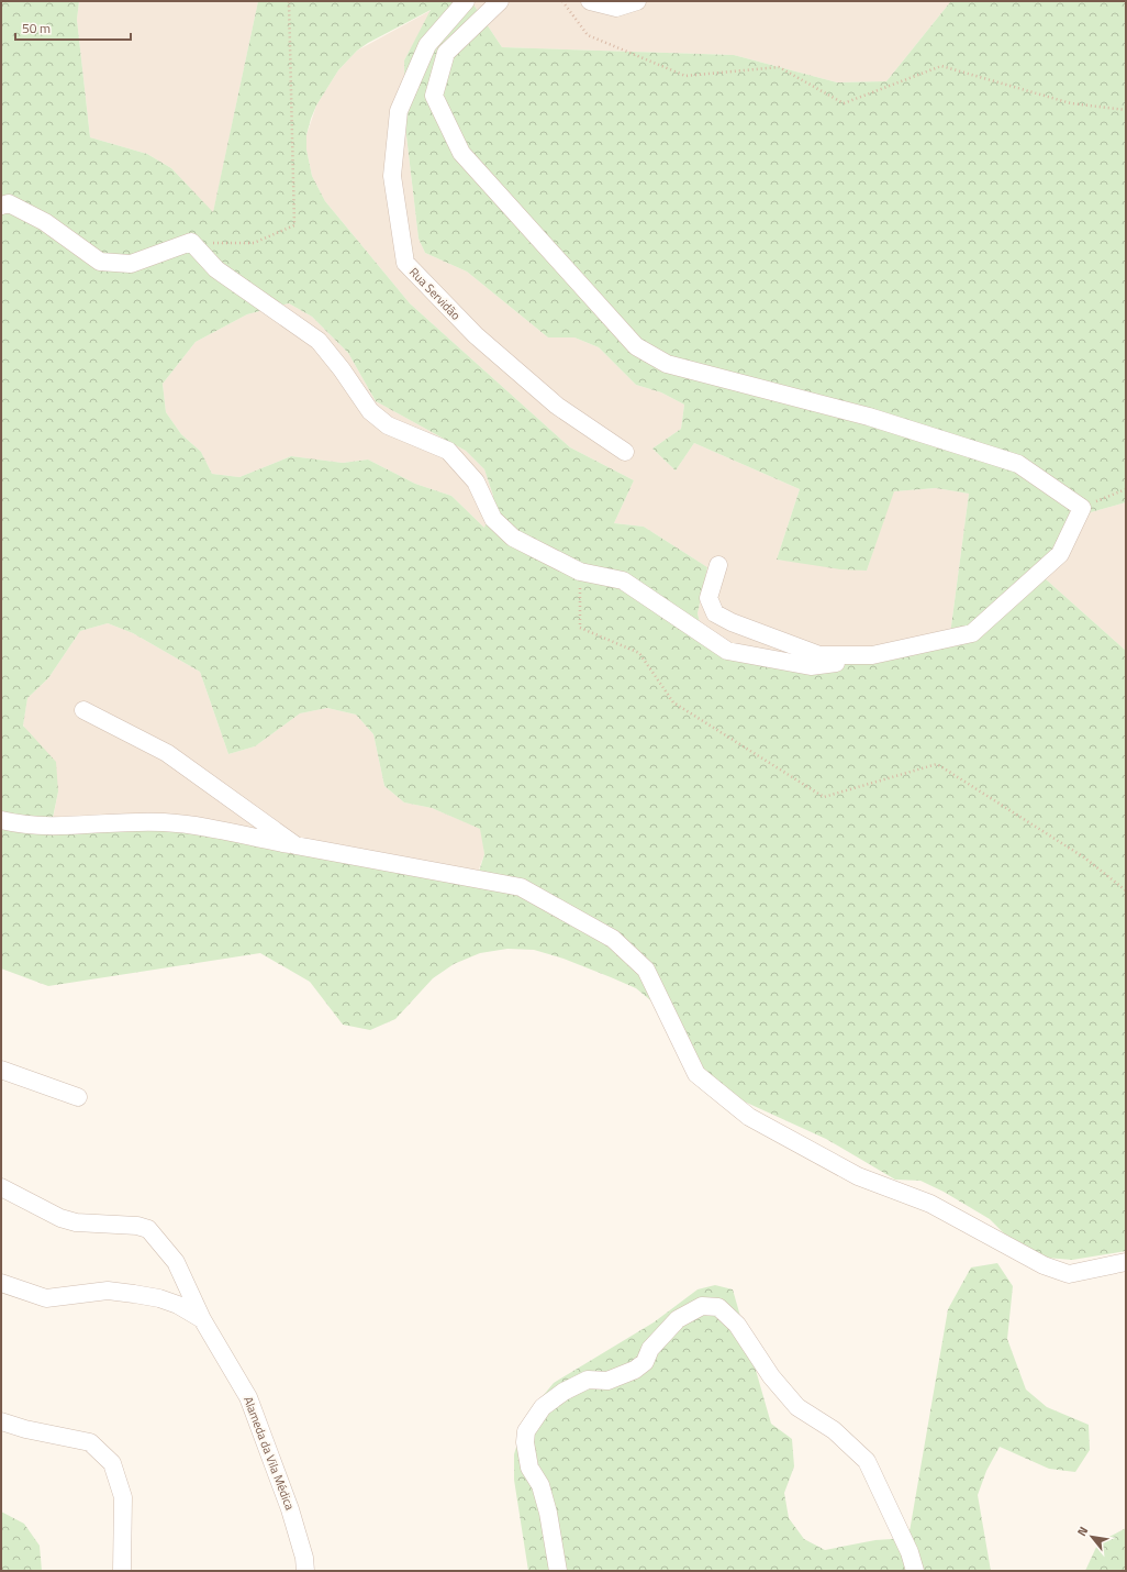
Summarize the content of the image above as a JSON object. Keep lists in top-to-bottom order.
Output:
{
  "streets": {
    "street": ["Rua Servidão", "Alameda da Vila Médica"]
  },
  "scale_bar": "50 m",
  "north": "top left"
}
